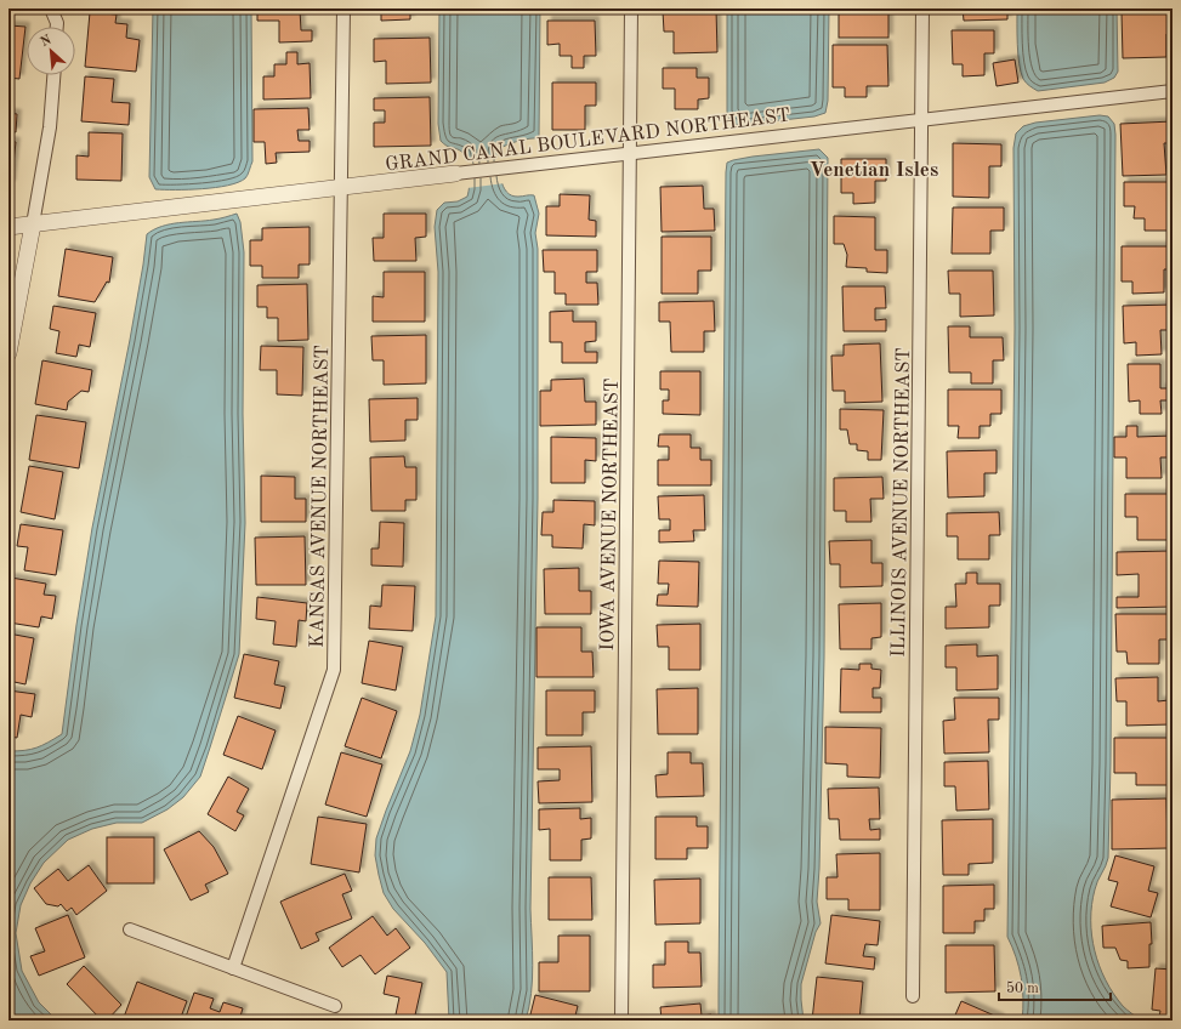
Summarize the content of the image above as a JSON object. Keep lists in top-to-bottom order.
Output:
{
  "streets": {
    "street": [
      "GRAND CANAL BOULEVARD NORTHEAST",
      "KANSAS AVENUE NORTHEAST",
      "ILLINOIS AVENUE NORTHEAST",
      "IOWA AVENUE NORTHEAST"
    ]
  },
  "crossings": [
    ["GRAND CANAL BOULEVARD NORTHEAST", "KANSAS AVENUE NORTHEAST"],
    ["GRAND CANAL BOULEVARD NORTHEAST", "ILLINOIS AVENUE NORTHEAST"],
    ["GRAND CANAL BOULEVARD NORTHEAST", "IOWA AVENUE NORTHEAST"]
  ],
  "districts": ["Venetian Isles"],
  "scale_bar": "50 m",
  "north": "top left"
}
